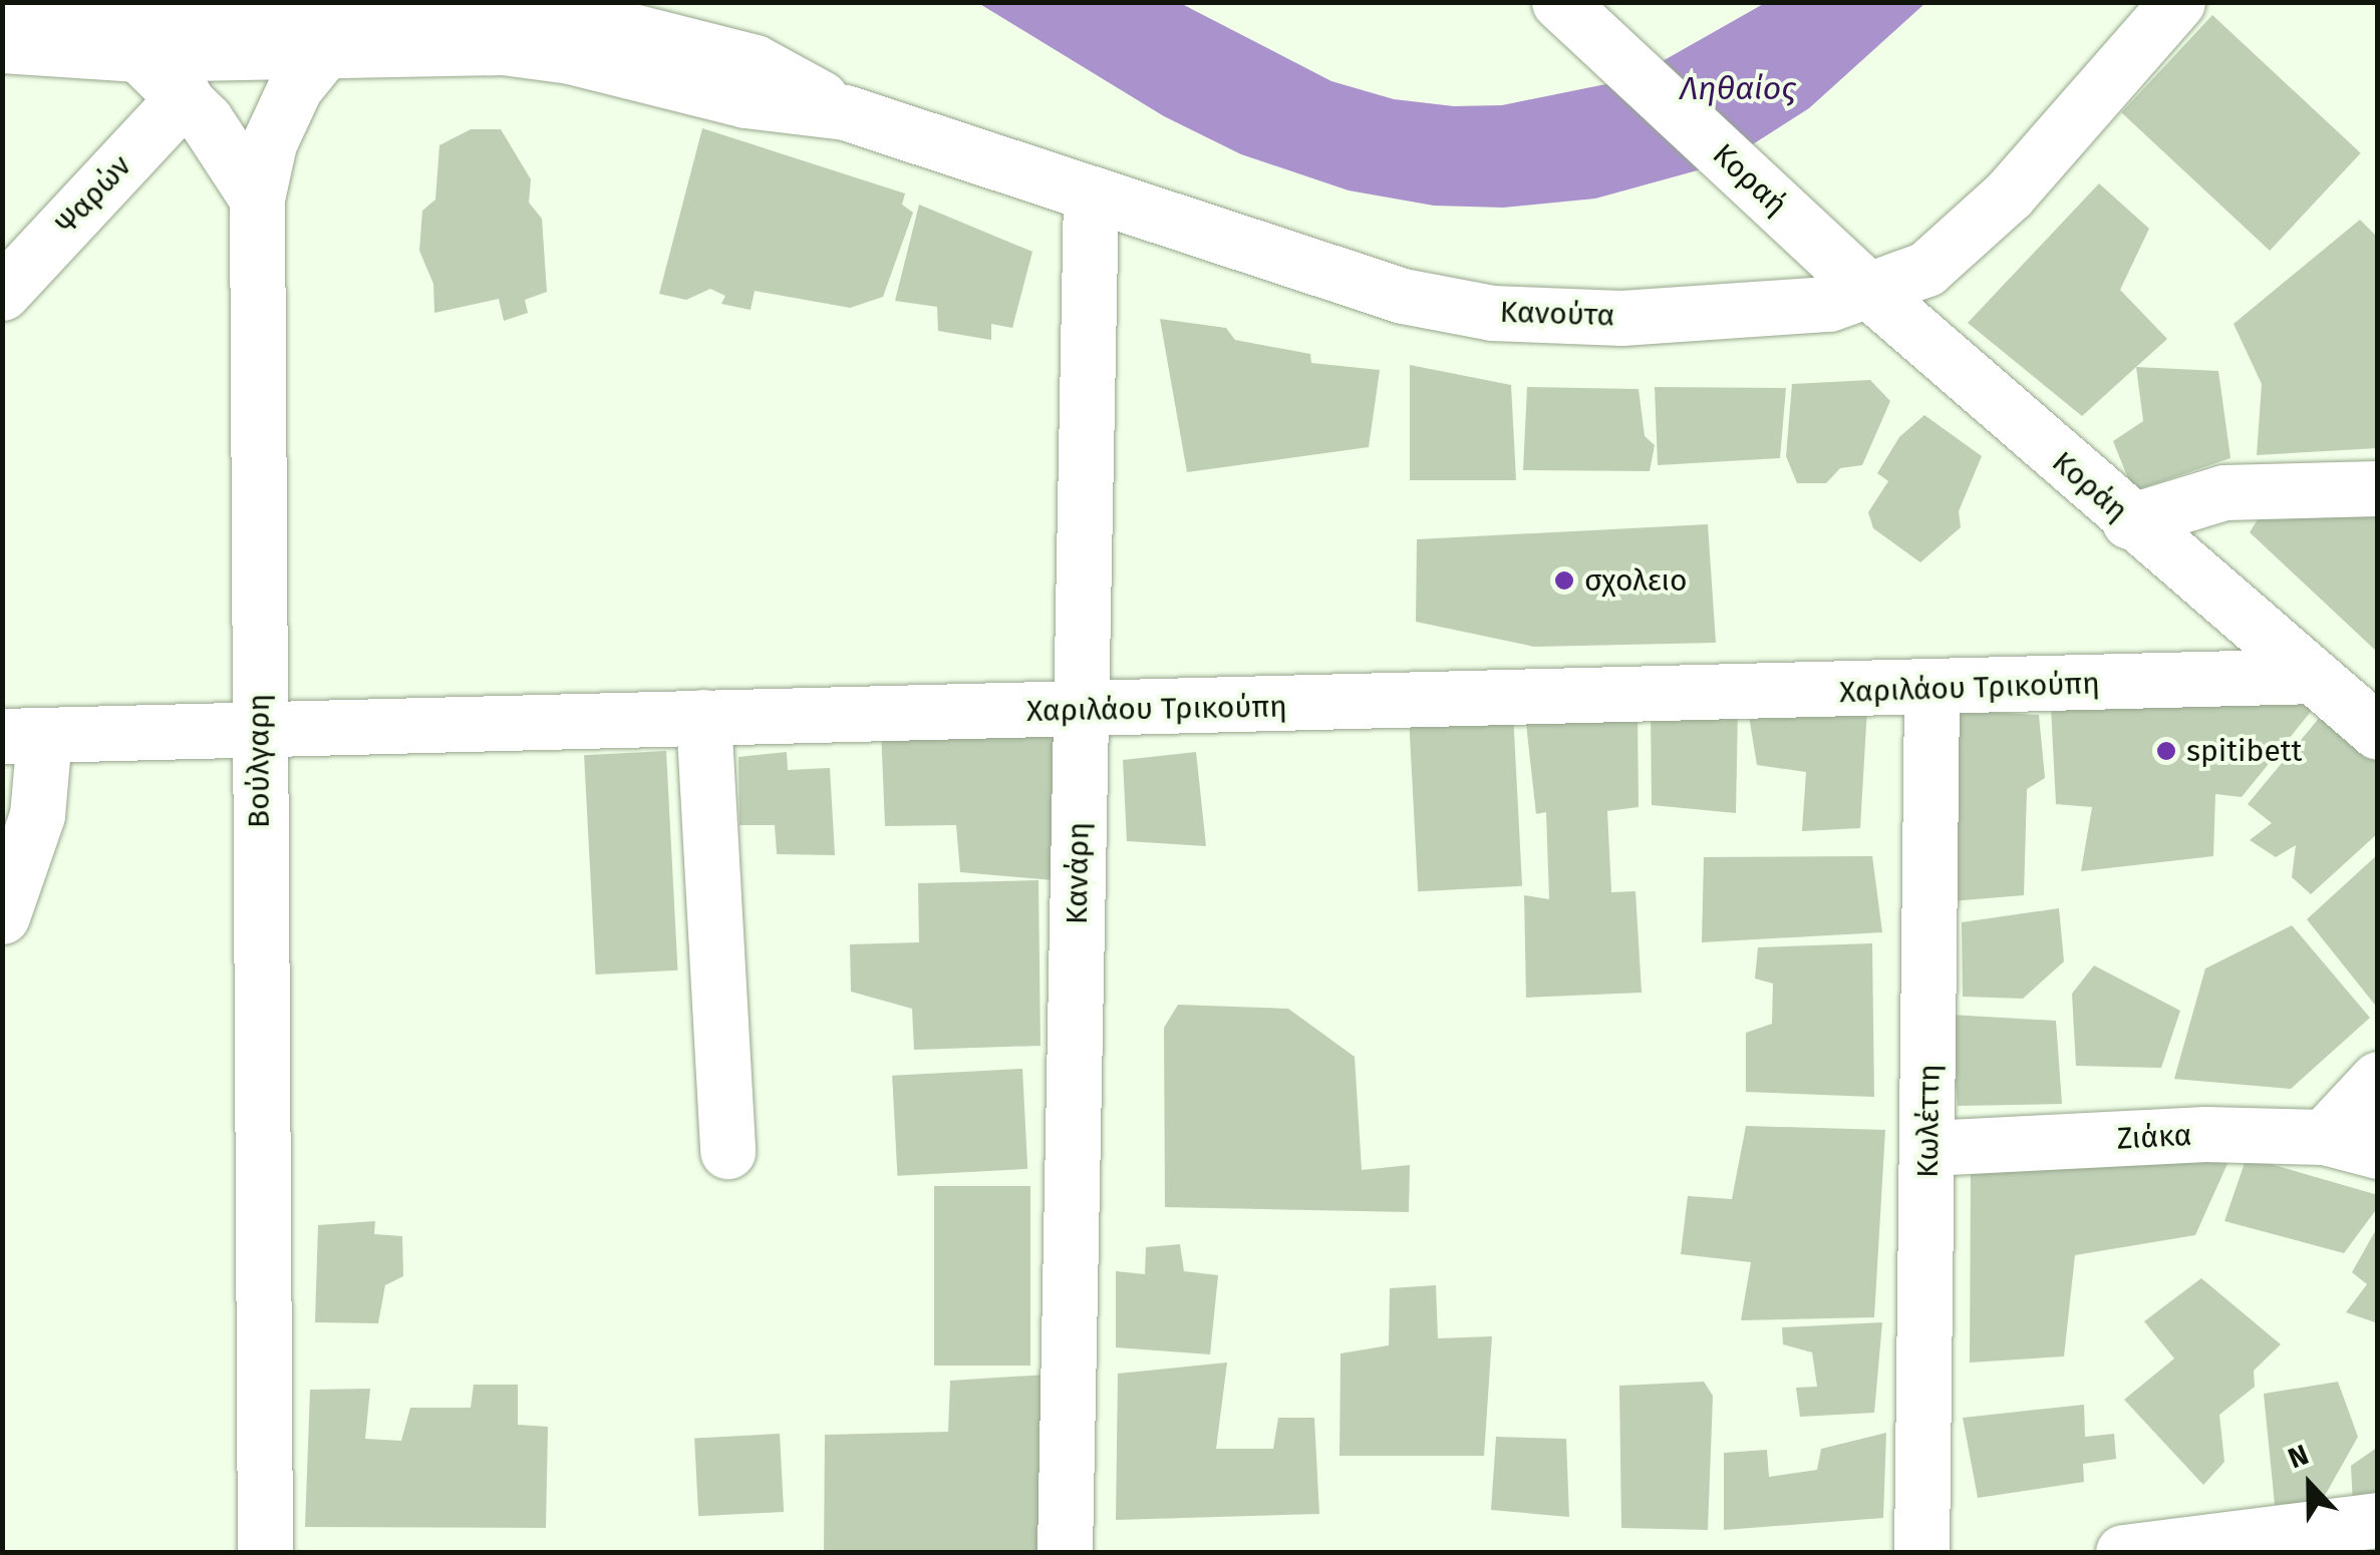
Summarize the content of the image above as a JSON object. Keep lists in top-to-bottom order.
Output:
{
  "streets": {
    "street": [
      "Κοραή",
      "Ψαρών",
      "Κανούτα",
      "Κοράη",
      "Χαριλάου Τρικούπη",
      "Βούλγαρη",
      "Κανάρη",
      "Κωλέττη",
      "Ζιάκα"
    ]
  },
  "crossings": [
    ["Κοραή", "Κοράη"],
    ["Κανούτα", "Κοράη"],
    ["Κανούτα", "Κανάρη"],
    ["Κοράη", "Χαριλάου Τρικούπη"],
    ["Χαριλάου Τρικούπη", "Βούλγαρη"],
    ["Χαριλάου Τρικούπη", "Κανάρη"],
    ["Χαριλάου Τρικούπη", "Κωλέττη"],
    ["Κωλέττη", "Ζιάκα"]
  ],
  "water": ["Ληθαίος"],
  "places": ["σχολειο", "spitibett"],
  "north": "top"
}
